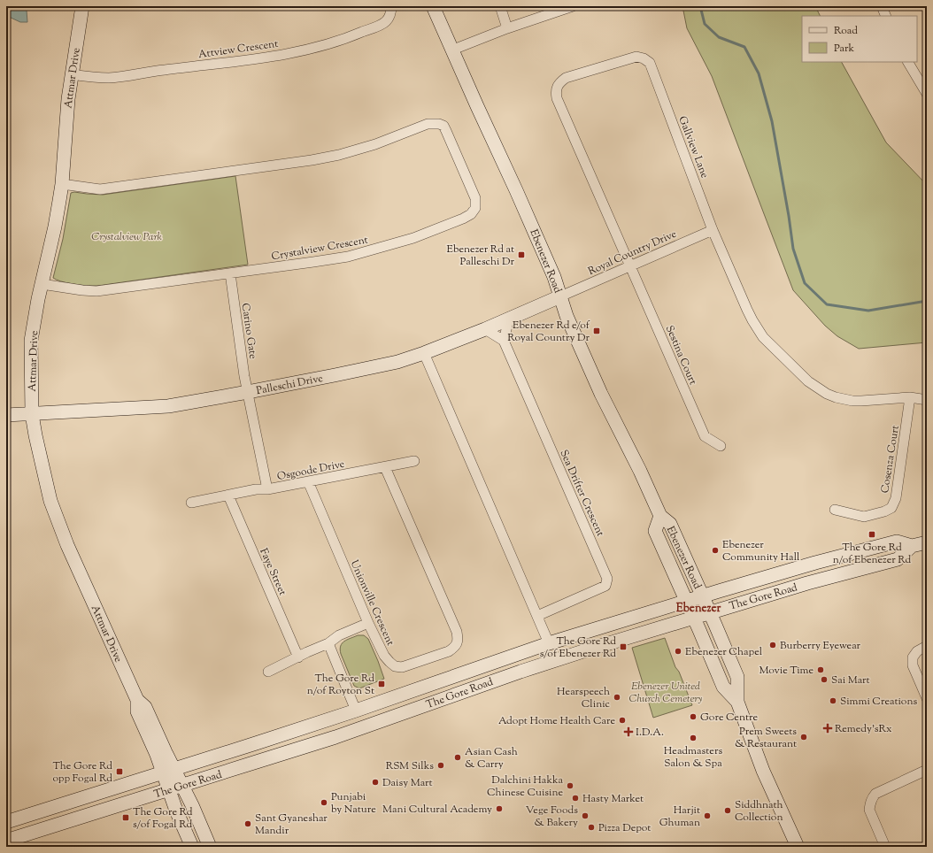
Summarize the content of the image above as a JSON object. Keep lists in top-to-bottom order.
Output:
{
  "streets": {
    "main road": [
      "Attmar Drive",
      "Ebenezer Road",
      "Palleschi Drive",
      "The Gore Road"
    ],
    "street": [
      "Attview Crescent",
      "Gallview Lane",
      "Crystalview Crescent",
      "Royal Country Drive",
      "Carino Gate",
      "Sestina Court",
      "Cosenza Court",
      "Osgoode Drive",
      "Sea Drifter Crescent",
      "Faye Street",
      "Unionville Crescent"
    ]
  },
  "crossings": [
    ["Attview Crescent", "Attmar Drive"],
    ["Attmar Drive", "Crystalview Crescent"],
    ["Attmar Drive", "Palleschi Drive"],
    ["Attmar Drive", "The Gore Road"],
    ["Gallview Lane", "Royal Country Drive"],
    ["Gallview Lane", "Sestina Court"],
    ["Gallview Lane", "Cosenza Court"],
    ["Crystalview Crescent", "Carino Gate"],
    ["Royal Country Drive", "Ebenezer Road"],
    ["Royal Country Drive", "Sestina Court"],
    ["Royal Country Drive", "Palleschi Drive"],
    ["Ebenezer Road", "Palleschi Drive"],
    ["Ebenezer Road", "The Gore Road"],
    ["Carino Gate", "Palleschi Drive"],
    ["Carino Gate", "Osgoode Drive"],
    ["Palleschi Drive", "Osgoode Drive"],
    ["Osgoode Drive", "Unionville Crescent"]
  ],
  "districts": ["Ebenezer"],
  "parks": ["Crystalview Park", "Ebenezer United Church Cemetery"],
  "places": {
    "transit": [
      "Ebenezer Rd at Palleschi Dr",
      "Ebenezer Rd e/of Royal Country Dr",
      "The Gore Rd n/of Ebenezer Rd",
      "The Gore Rd s/of Ebenezer Rd",
      "The Gore Rd n/of Royton St",
      "The Gore Rd opp Fogal Rd",
      "The Gore Rd s/of Fogal Rd"
    ],
    "other": [
      "Ebenezer Community Hall",
      "Burberry Eyewear",
      "Ebenezer Chapel",
      "Movie Time",
      "Sai Mart",
      "Hearspeech Clinic",
      "Simmi Creations",
      "Gore Centre",
      "Adopt Home Health Care",
      "Prem Sweets & Restaurant",
      "Headmasters Salon & Spa",
      "Asian Cash & Carry",
      "RSM Silks",
      "Daisy Mart",
      "Dalchini Hakka Chinese Cuisine",
      "Hasty Market",
      "Punjabi by Nature",
      "Mani Cultural Academy",
      "Siddhnath Collection",
      "Vege Foods & Bakery",
      "Harjit Ghuman",
      "Sant Gyaneshar Mandir",
      "Pizza Depot"
    ],
    "health": ["Remedy'sRx", "I.D.A."]
  },
  "legend": ["Road", "Park"]
}
